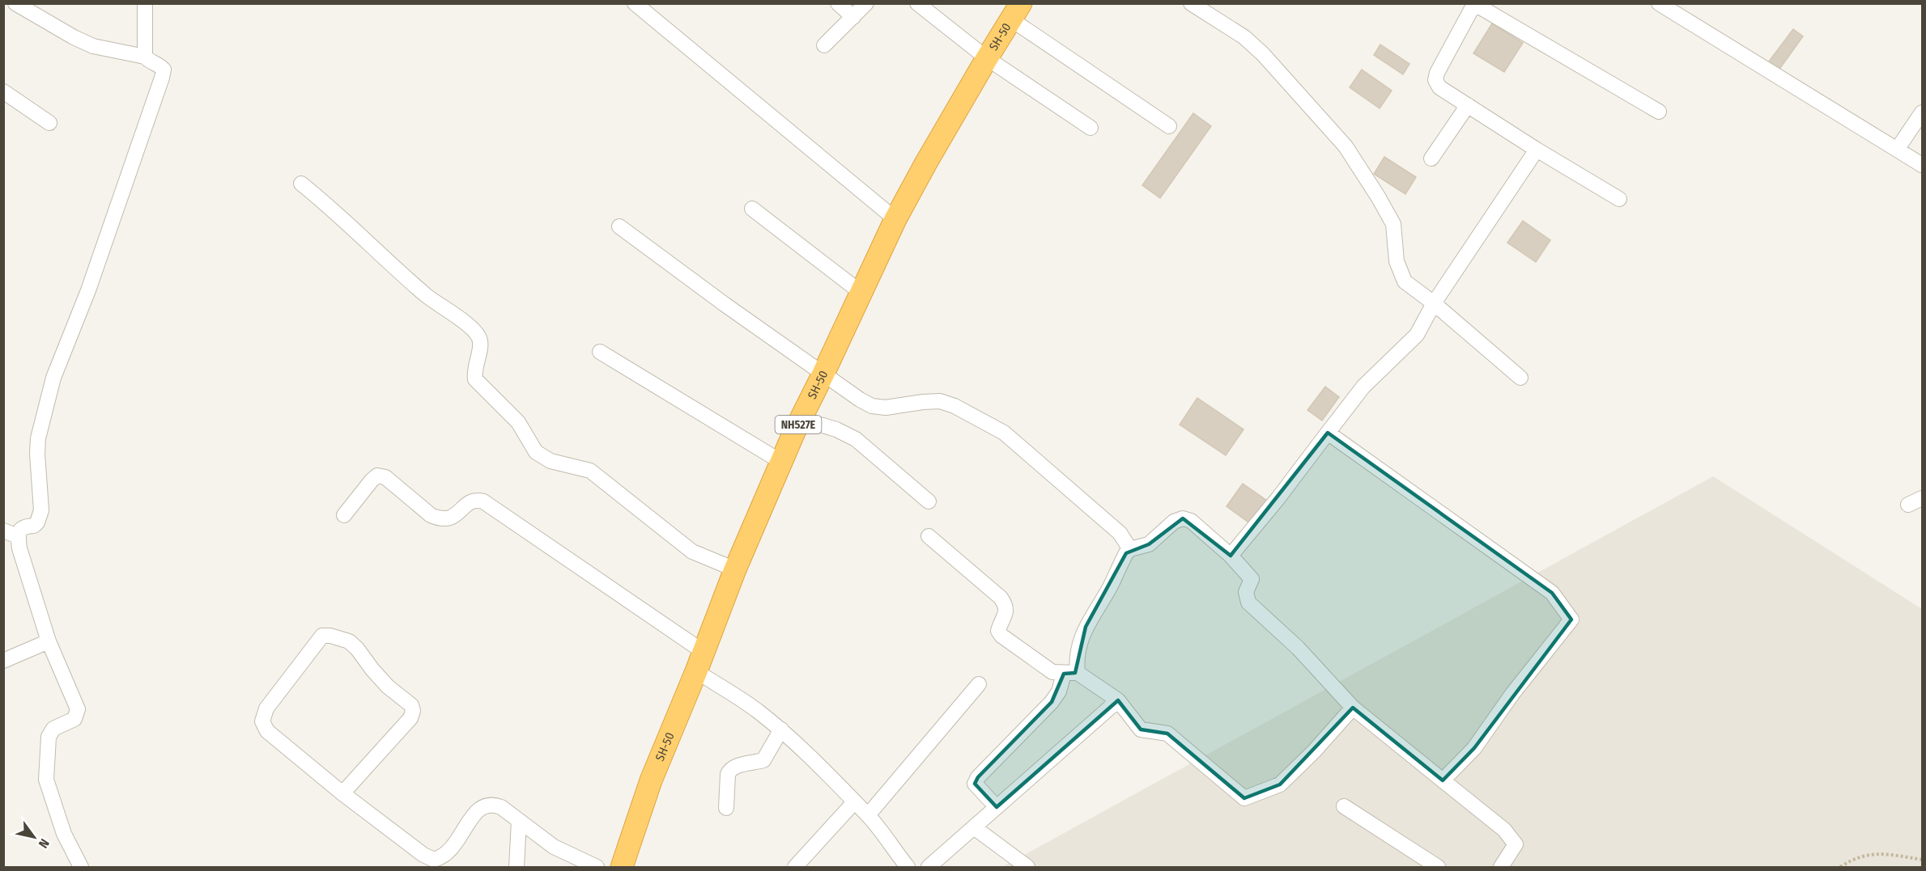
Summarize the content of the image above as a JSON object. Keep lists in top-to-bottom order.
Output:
{
  "streets": {
    "highway": ["SH-50", "NH527E"]
  },
  "north": "bottom right"
}
